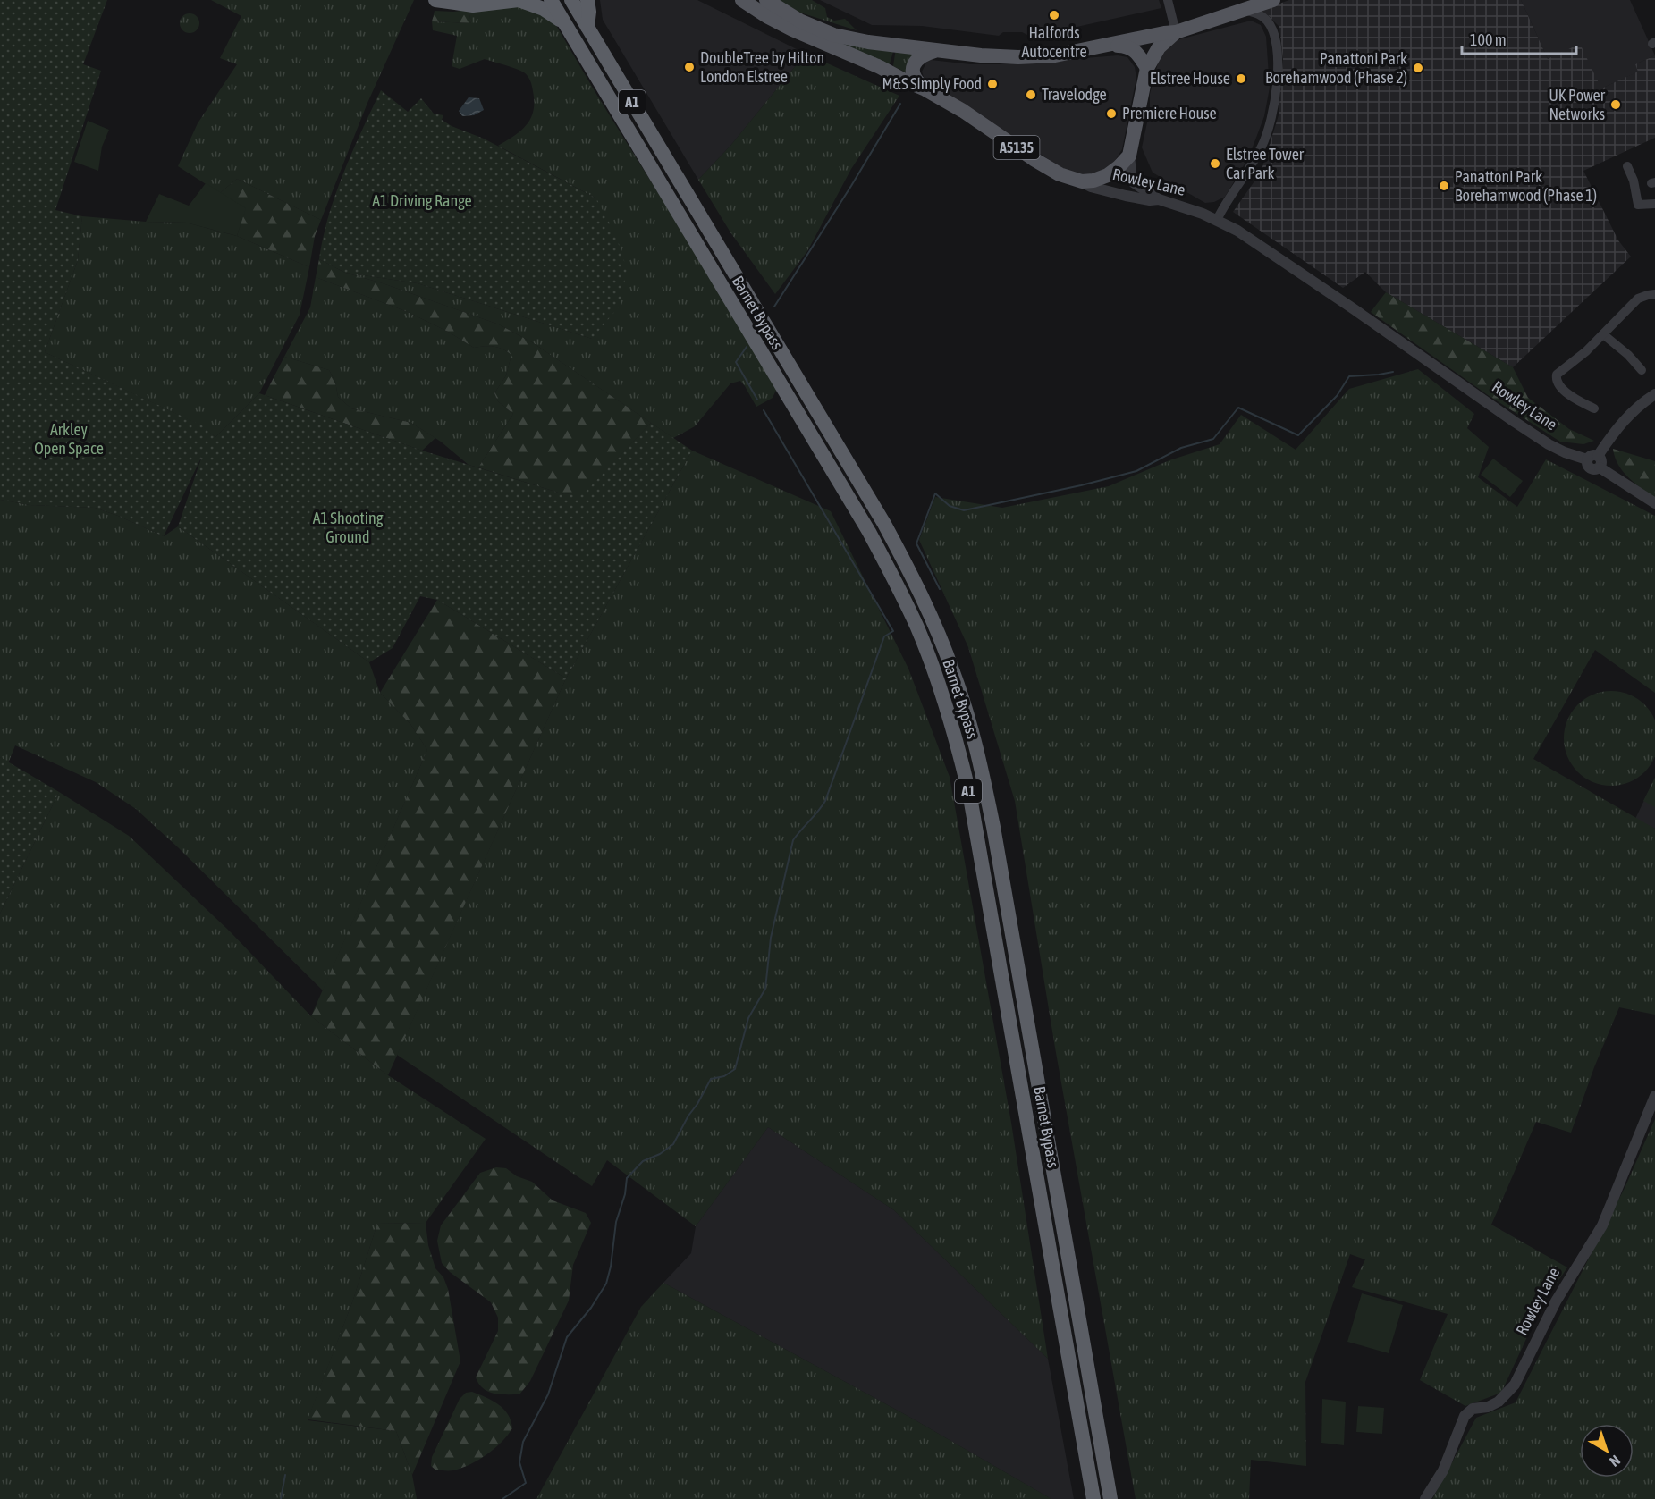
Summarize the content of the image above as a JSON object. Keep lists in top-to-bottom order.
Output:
{
  "streets": {
    "highway": ["A1", "Barnet Bypass"],
    "main road": ["A5135", "Rowley Lane"]
  },
  "parks": ["A1 Driving Range", "Arkley Open Space", "A1 Shooting Ground"],
  "places": [
    "Halfords Autocentre",
    "DoubleTree by Hilton London Elstree",
    "Panattoni Park Borehamwood (Phase 2)",
    "Elstree House",
    "M&S Simply Food",
    "Travelodge",
    "UK Power Networks",
    "Premiere House",
    "Elstree Tower Car Park",
    "Panattoni Park Borehamwood (Phase 1)"
  ],
  "scale_bar": "100 m",
  "north": "bottom right"
}
